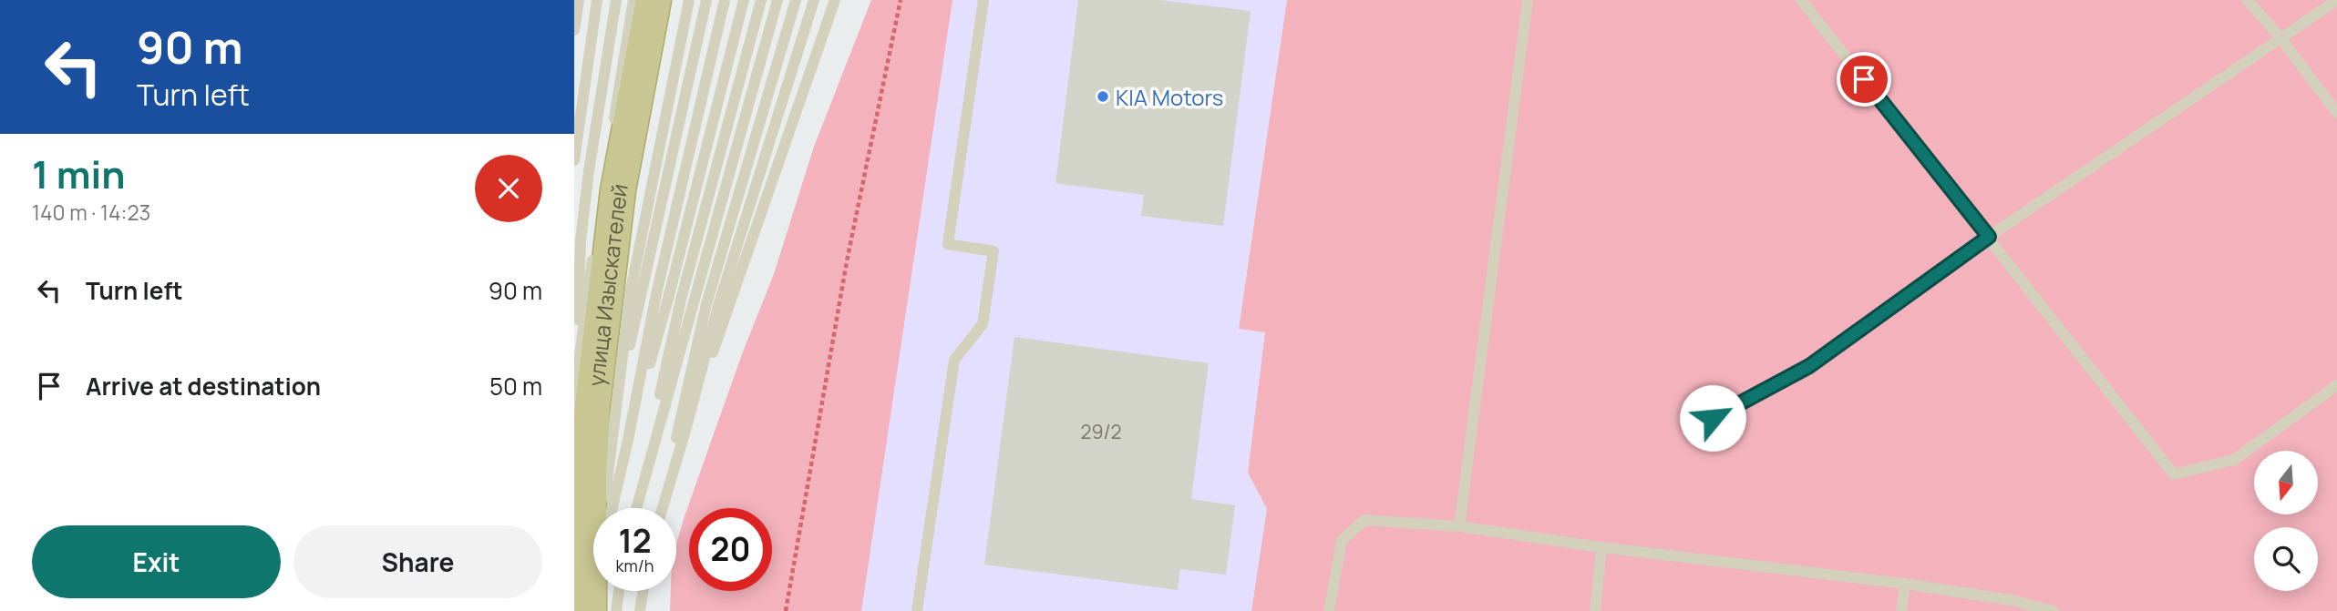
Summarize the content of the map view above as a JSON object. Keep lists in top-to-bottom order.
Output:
{
  "streets": {
    "highway": ["улица Изыскателей"]
  },
  "places": ["KIA Motors"],
  "house_numbers": ["29/2"],
  "north": "bottom",
  "page": {
    "turn": ["90 m", "Turn left"],
    "heading": ["1 min", "140 m · 14:23"],
    "list": [
      {
        "name": "Turn left",
        "value": "90 m"
      },
      {
        "name": "Arrive at destination",
        "value": "50 m"
      }
    ],
    "speed": "12 km/h",
    "limit": "20",
    "buttons": ["Exit", "Share"]
  }
}
